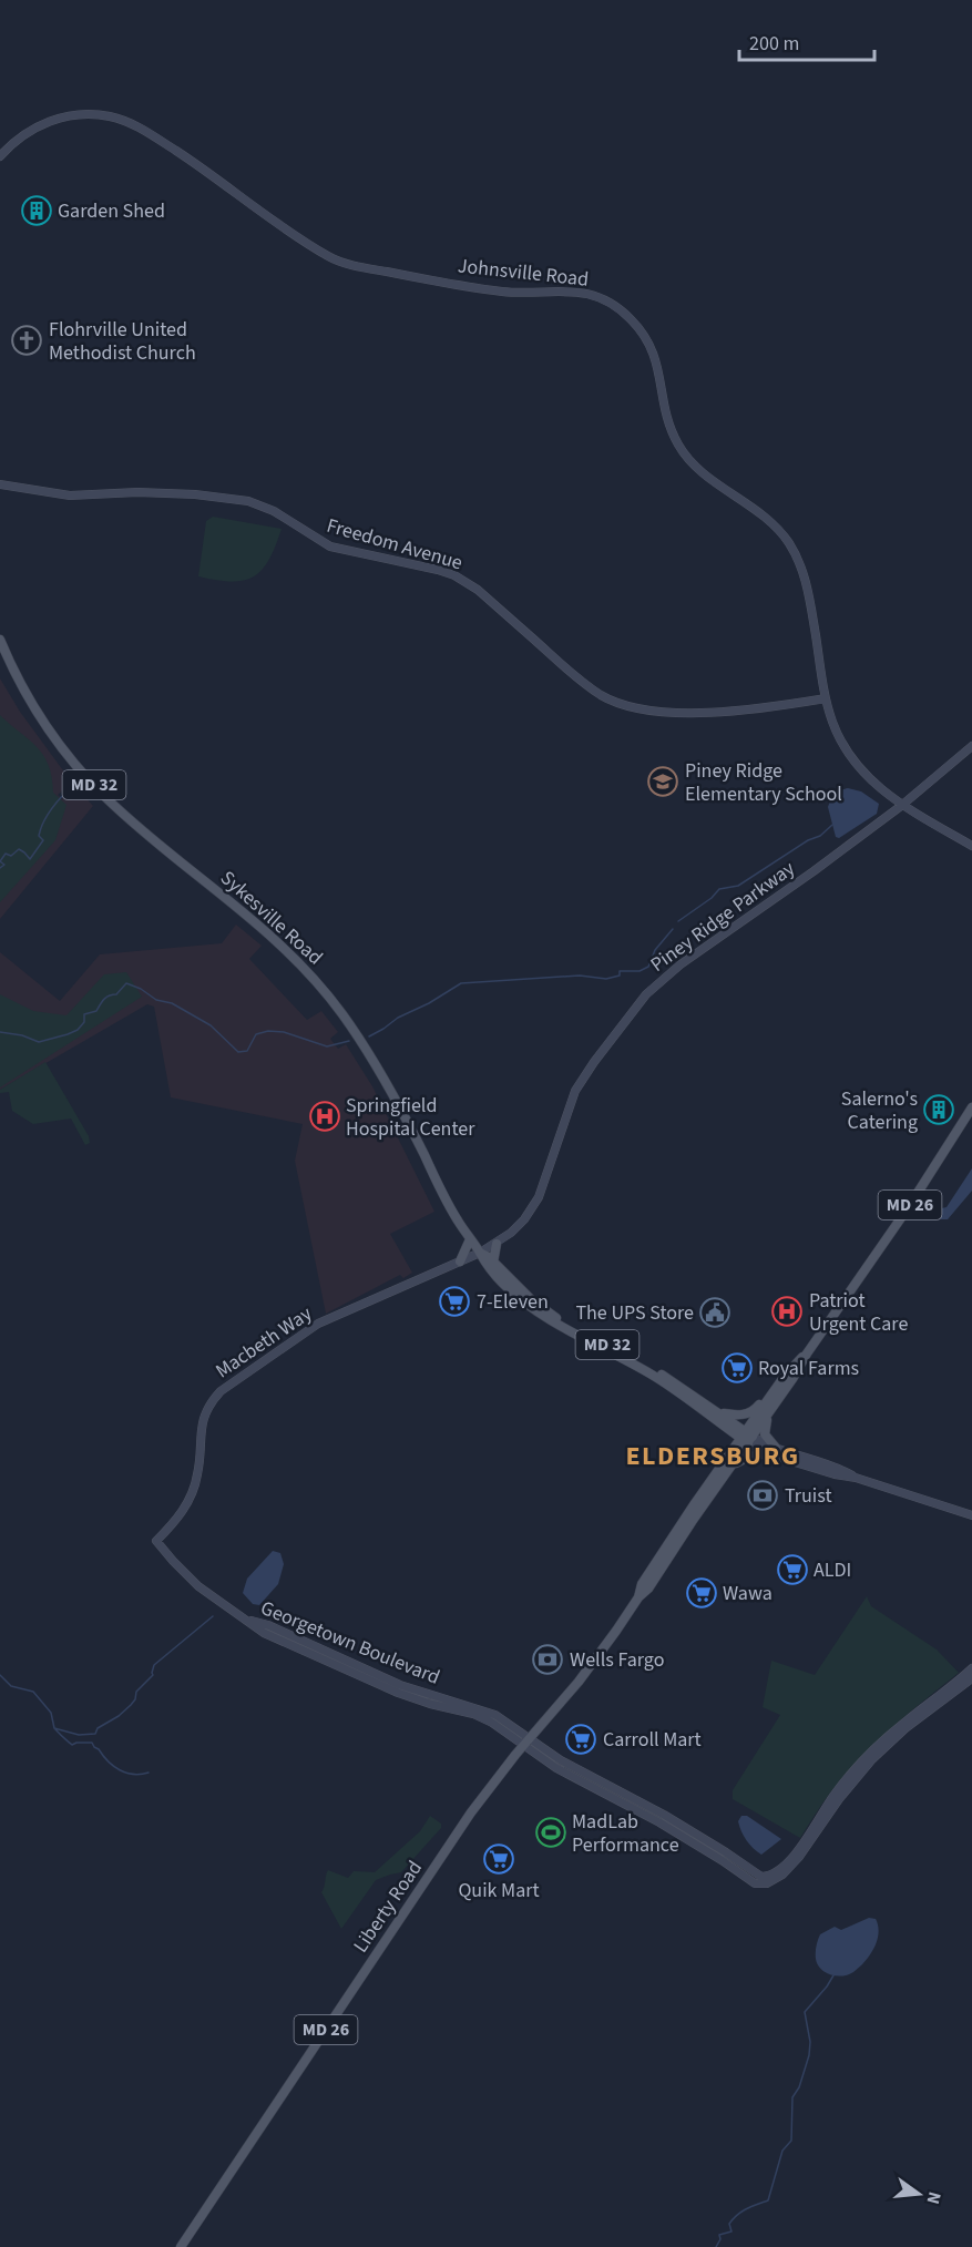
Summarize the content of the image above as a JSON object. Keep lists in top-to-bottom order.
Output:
{
  "streets": {
    "main road": [
      "MD 32",
      "Sykesville Road",
      "MD 26",
      "Liberty Road"
    ],
    "street": [
      "Johnsville Road",
      "Freedom Avenue",
      "Piney Ridge Parkway",
      "Macbeth Way",
      "Georgetown Boulevard"
    ]
  },
  "crossings": [
    ["Johnsville Road", "Freedom Avenue"],
    ["Johnsville Road", "Piney Ridge Parkway"],
    ["Piney Ridge Parkway", "Sykesville Road"],
    ["Piney Ridge Parkway", "Macbeth Way"],
    ["Sykesville Road", "Macbeth Way"],
    ["Sykesville Road", "Liberty Road"],
    ["Macbeth Way", "Georgetown Boulevard"],
    ["Georgetown Boulevard", "Liberty Road"]
  ],
  "districts": ["ELDERSBURG"],
  "places": {
    "building": ["Garden Shed", "Salerno's Catering"],
    "church": ["Flohrville United Methodist Church"],
    "school or university": ["Piney Ridge Elementary School"],
    "hospital": ["Springfield Hospital Center", "Patriot Urgent Care"],
    "supermarket": [
      "7-Eleven",
      "Royal Farms",
      "ALDI",
      "Wawa",
      "Carroll Mart",
      "Quik Mart"
    ],
    "public building": ["The UPS Store"],
    "bank": ["Truist", "Wells Fargo"],
    "sports": ["MadLab Performance"]
  },
  "scale_bar": "200 m",
  "north": "right"
}
